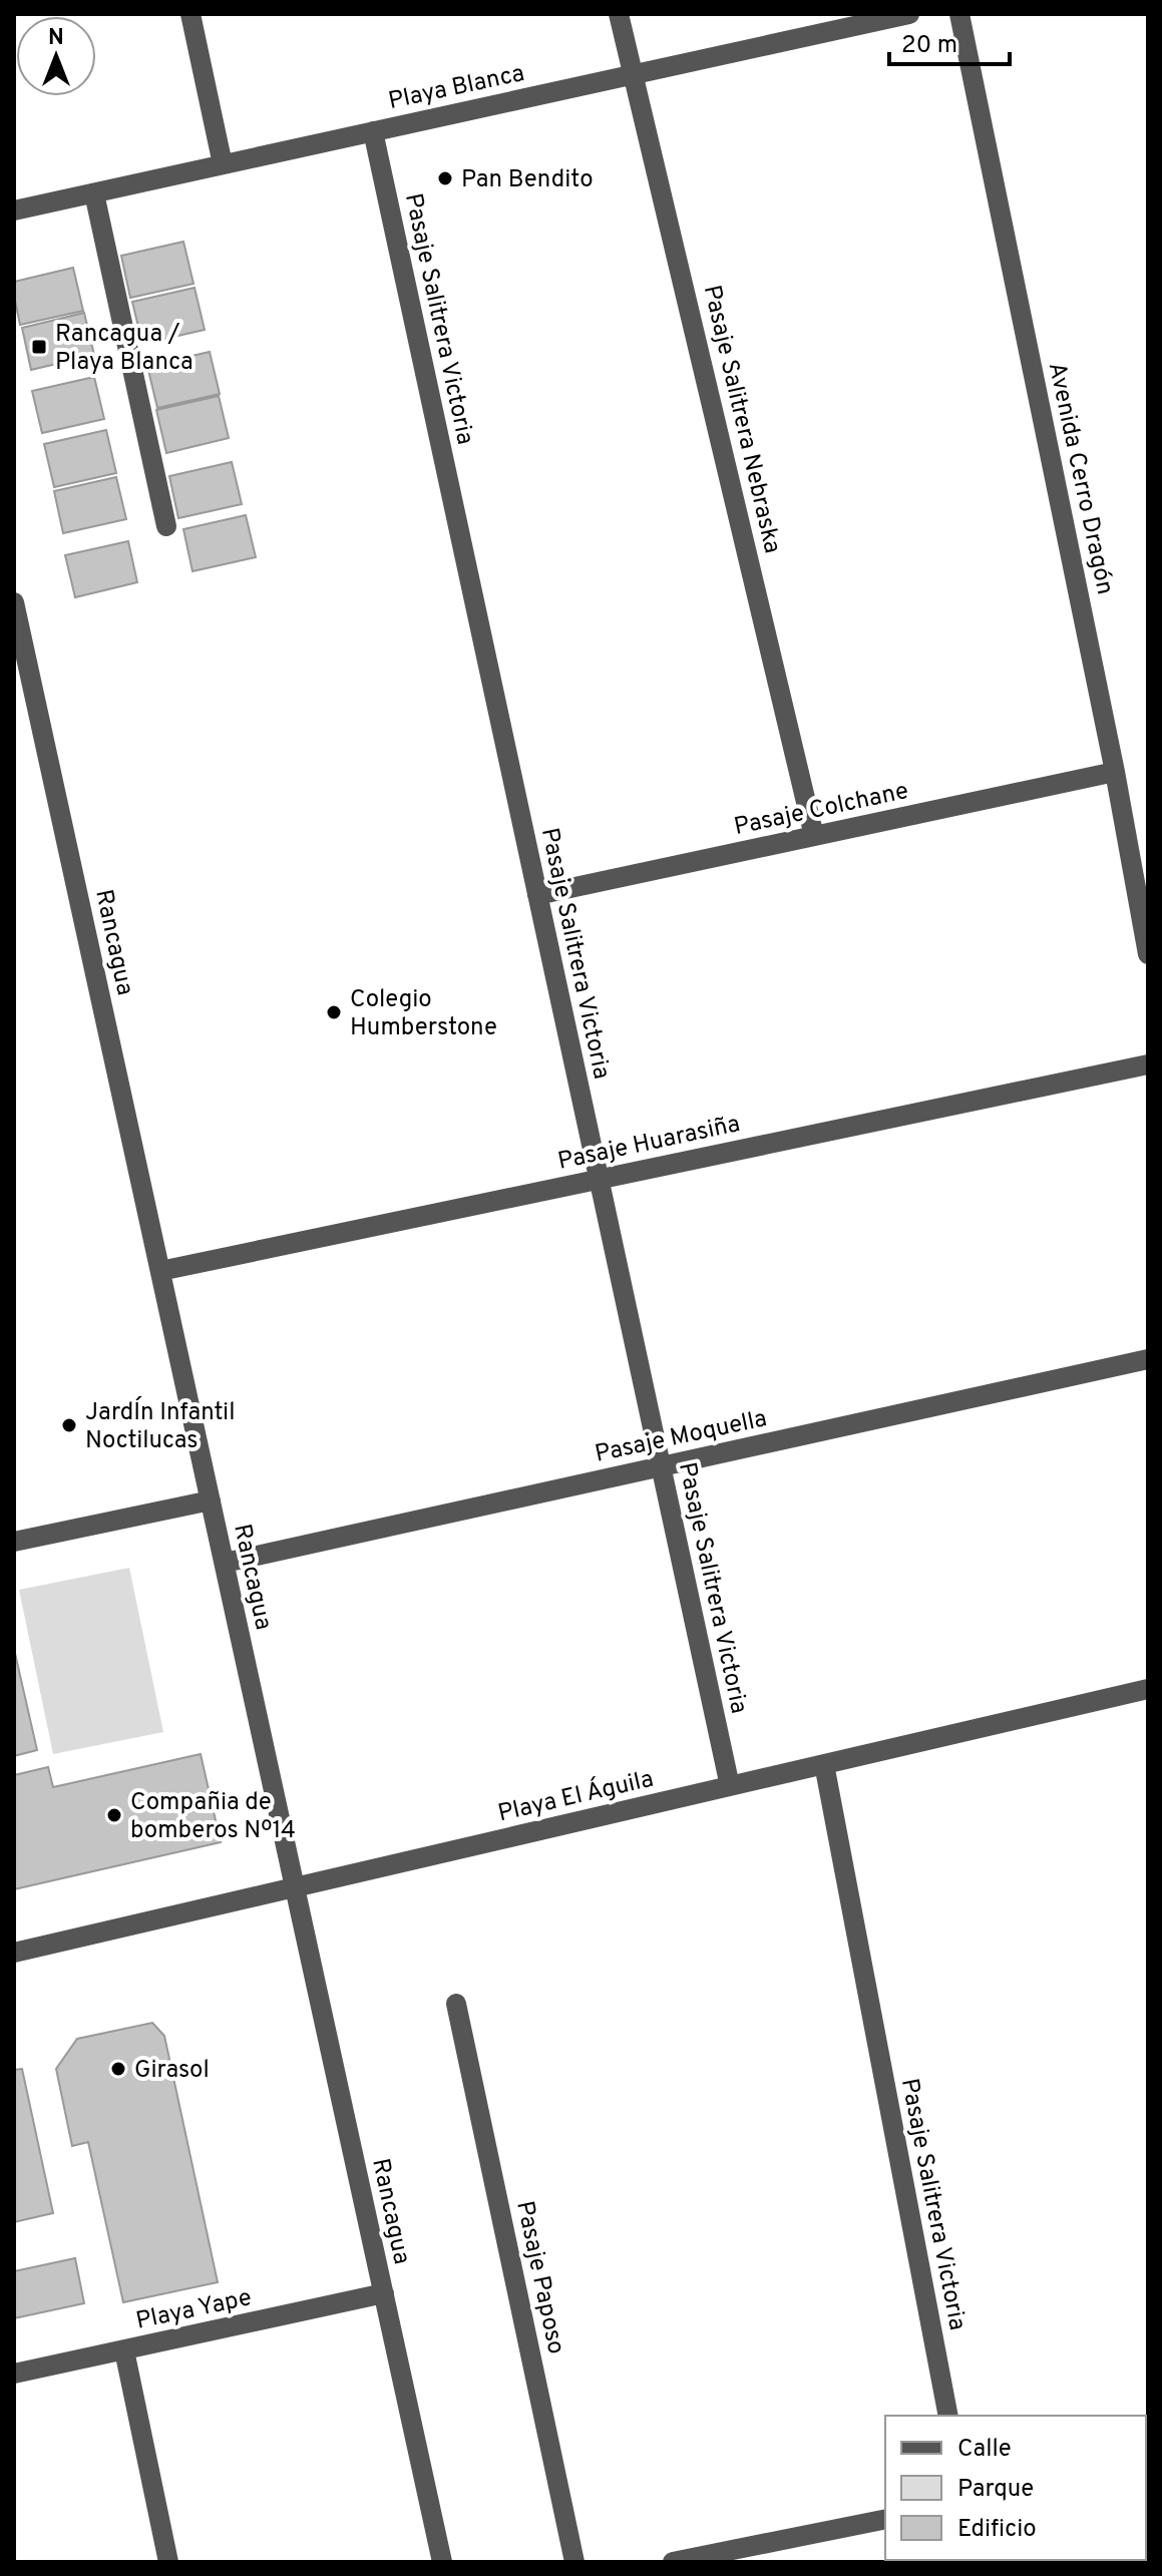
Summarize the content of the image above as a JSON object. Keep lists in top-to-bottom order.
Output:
{
  "streets": {
    "street": [
      "Playa Blanca",
      "Pasaje Salitrera Victoria",
      "Pasaje Salitrera Nebraska",
      "Avenida Cerro Dragón",
      "Pasaje Colchane",
      "Rancagua",
      "Pasaje Huarasiña",
      "Pasaje Moquella",
      "Playa El Águila",
      "Pasaje Paposo",
      "Playa Yape"
    ]
  },
  "crossings": [
    ["Playa Blanca", "Pasaje Salitrera Victoria"],
    ["Playa Blanca", "Pasaje Salitrera Nebraska"],
    ["Pasaje Salitrera Victoria", "Pasaje Colchane"],
    ["Pasaje Salitrera Victoria", "Pasaje Huarasiña"],
    ["Pasaje Salitrera Victoria", "Pasaje Moquella"],
    ["Pasaje Salitrera Victoria", "Playa El Águila"],
    ["Pasaje Salitrera Nebraska", "Pasaje Colchane"],
    ["Avenida Cerro Dragón", "Pasaje Colchane"],
    ["Rancagua", "Pasaje Huarasiña"],
    ["Rancagua", "Pasaje Moquella"],
    ["Rancagua", "Playa El Águila"],
    ["Rancagua", "Playa Yape"]
  ],
  "places": {
    "other": [
      "Pan Bendito",
      "Colegio Humberstone",
      "JardÍn Infantil Noctilucas",
      "Compañia de bomberos Nº14",
      "Girasol"
    ],
    "transit": ["Rancagua / Playa Blanca"]
  },
  "legend": ["Calle", "Parque", "Edificio"],
  "scale_bar": "20 m",
  "north": "top"
}
